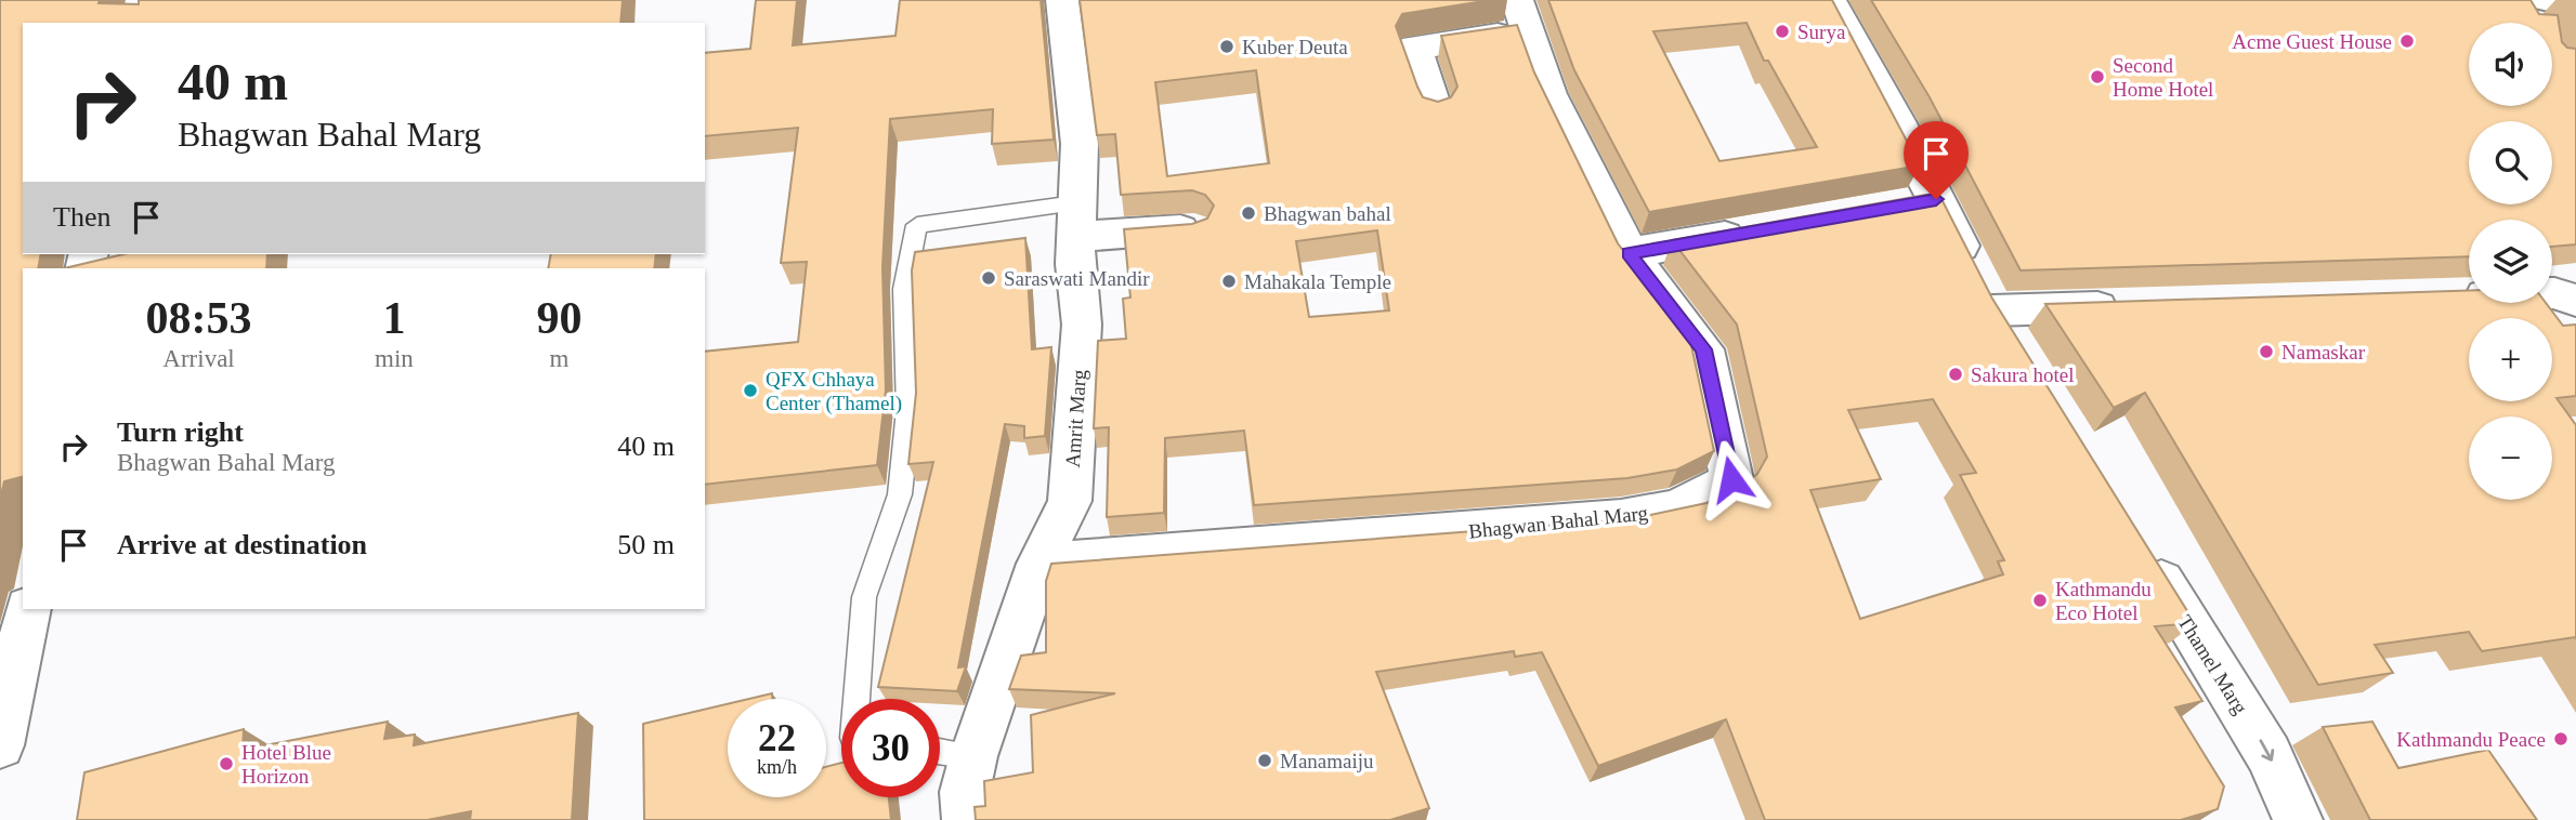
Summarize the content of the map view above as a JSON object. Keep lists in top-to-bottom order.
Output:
{
  "streets": {
    "street": ["Amrit Marg", "Bhagwan Bahal Marg", "Thamel Marg"]
  },
  "crossings": [
    ["Amrit Marg", "Bhagwan Bahal Marg"]
  ],
  "one_way": ["Thamel Marg"],
  "places": [
    "Surya",
    "Acme Guest House",
    "Kuber Deuta",
    "Second Home Hotel",
    "Bhagwan bahal",
    "Saraswati Mandir",
    "Mahakala Temple",
    "Namaskar",
    "Sakura hotel",
    "QFX Chhaya Center (Thamel)",
    "Kathmandu Eco Hotel",
    "Kathmandu Peace",
    "Manamaiju",
    "Hotel Blue Horizon"
  ],
  "page": {
    "map_buttons": ["+", "−"],
    "turn": ["40 m", "Bhagwan Bahal Marg"],
    "then": "Then",
    "eta": [
      "08:53",
      "Arrival",
      "1",
      "min",
      "90",
      "m"
    ],
    "list": [
      {
        "name": "Turn right",
        "note": "Bhagwan Bahal Marg",
        "value": "40 m"
      },
      {
        "name": "Arrive at destination",
        "value": "50 m"
      }
    ],
    "speed": "22 km/h",
    "limit": "30"
  }
}
